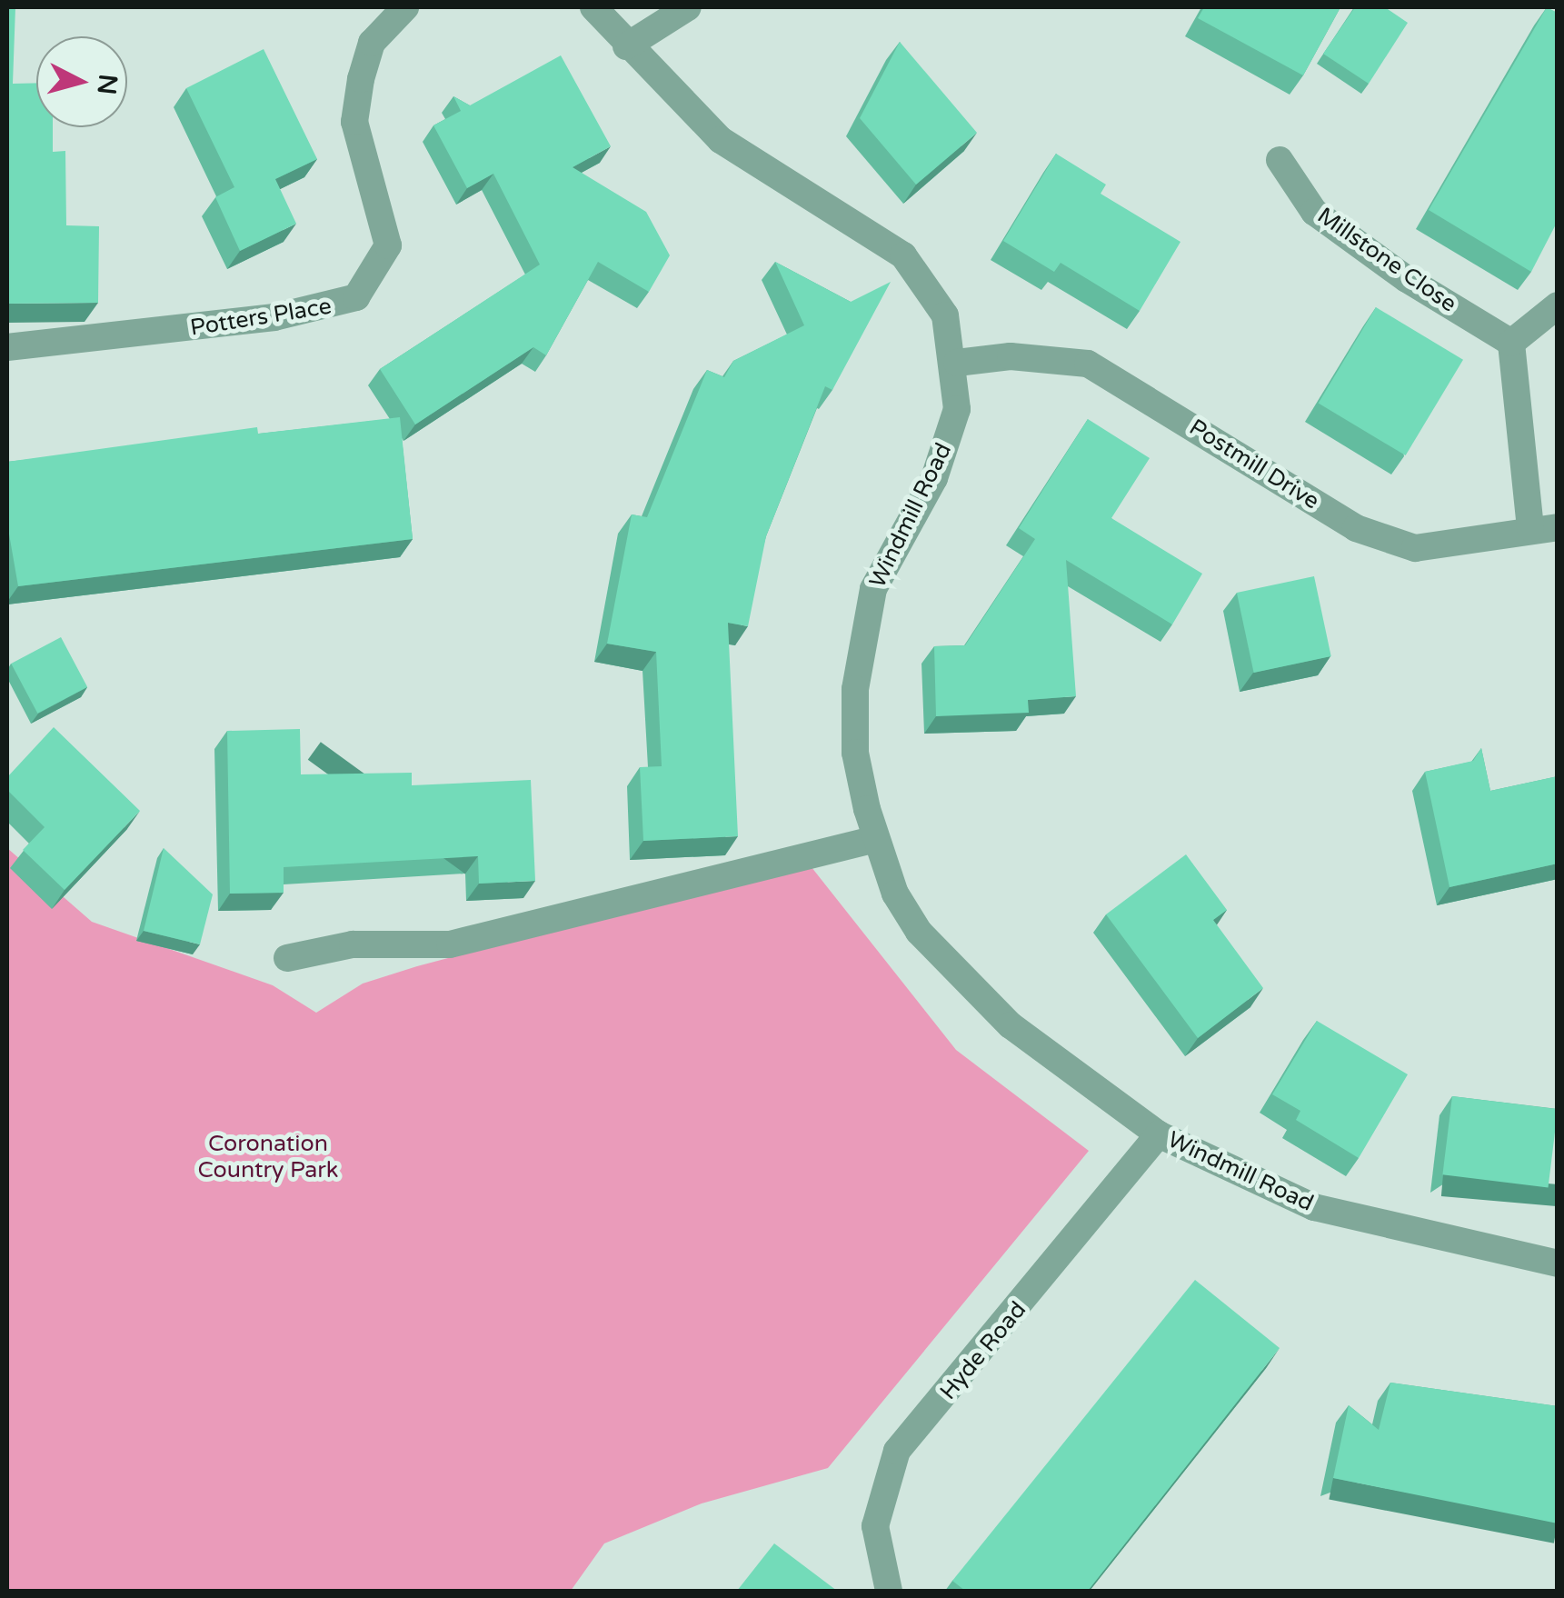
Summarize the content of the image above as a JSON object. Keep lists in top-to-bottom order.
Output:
{
  "streets": {
    "street": [
      "Millstone Close",
      "Potters Place",
      "Postmill Drive",
      "Windmill Road",
      "Hyde Road"
    ]
  },
  "crossings": [
    ["Postmill Drive", "Windmill Road"],
    ["Windmill Road", "Hyde Road"]
  ],
  "parks": ["Coronation Country Park"],
  "north": "right"
}
